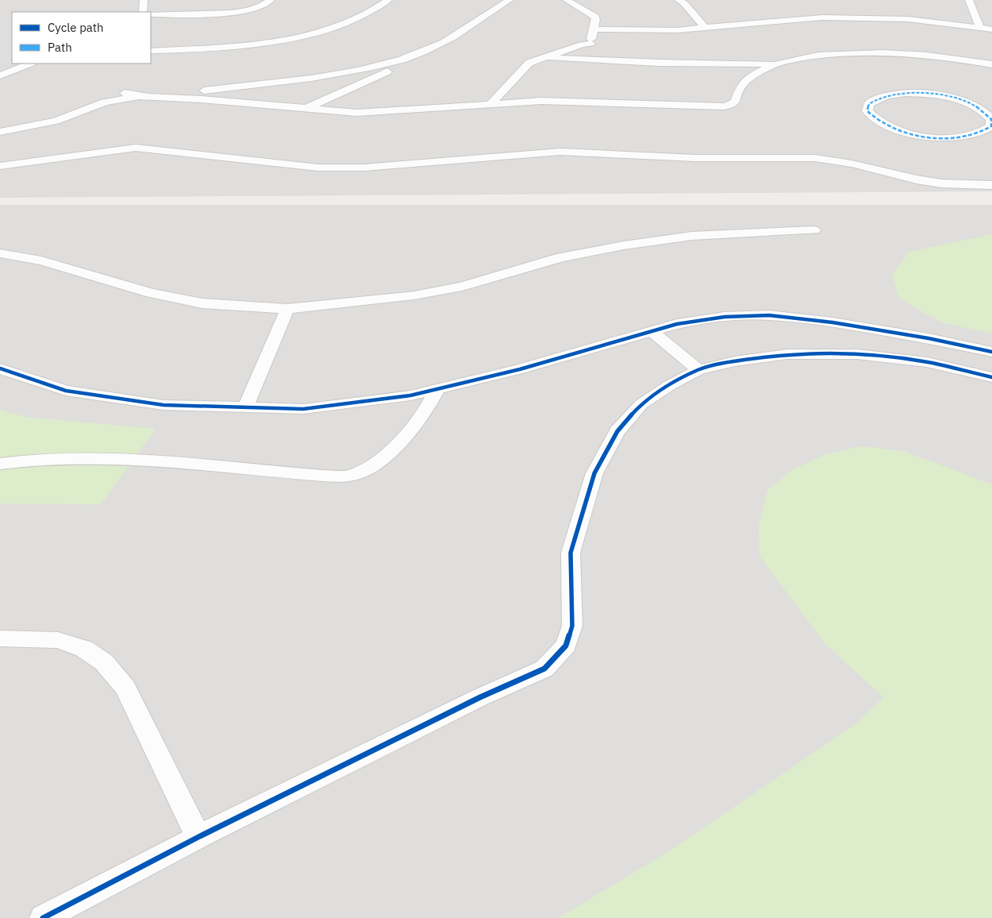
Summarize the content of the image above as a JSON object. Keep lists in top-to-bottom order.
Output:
{
  "legend": ["Cycle path", "Path"]
}
